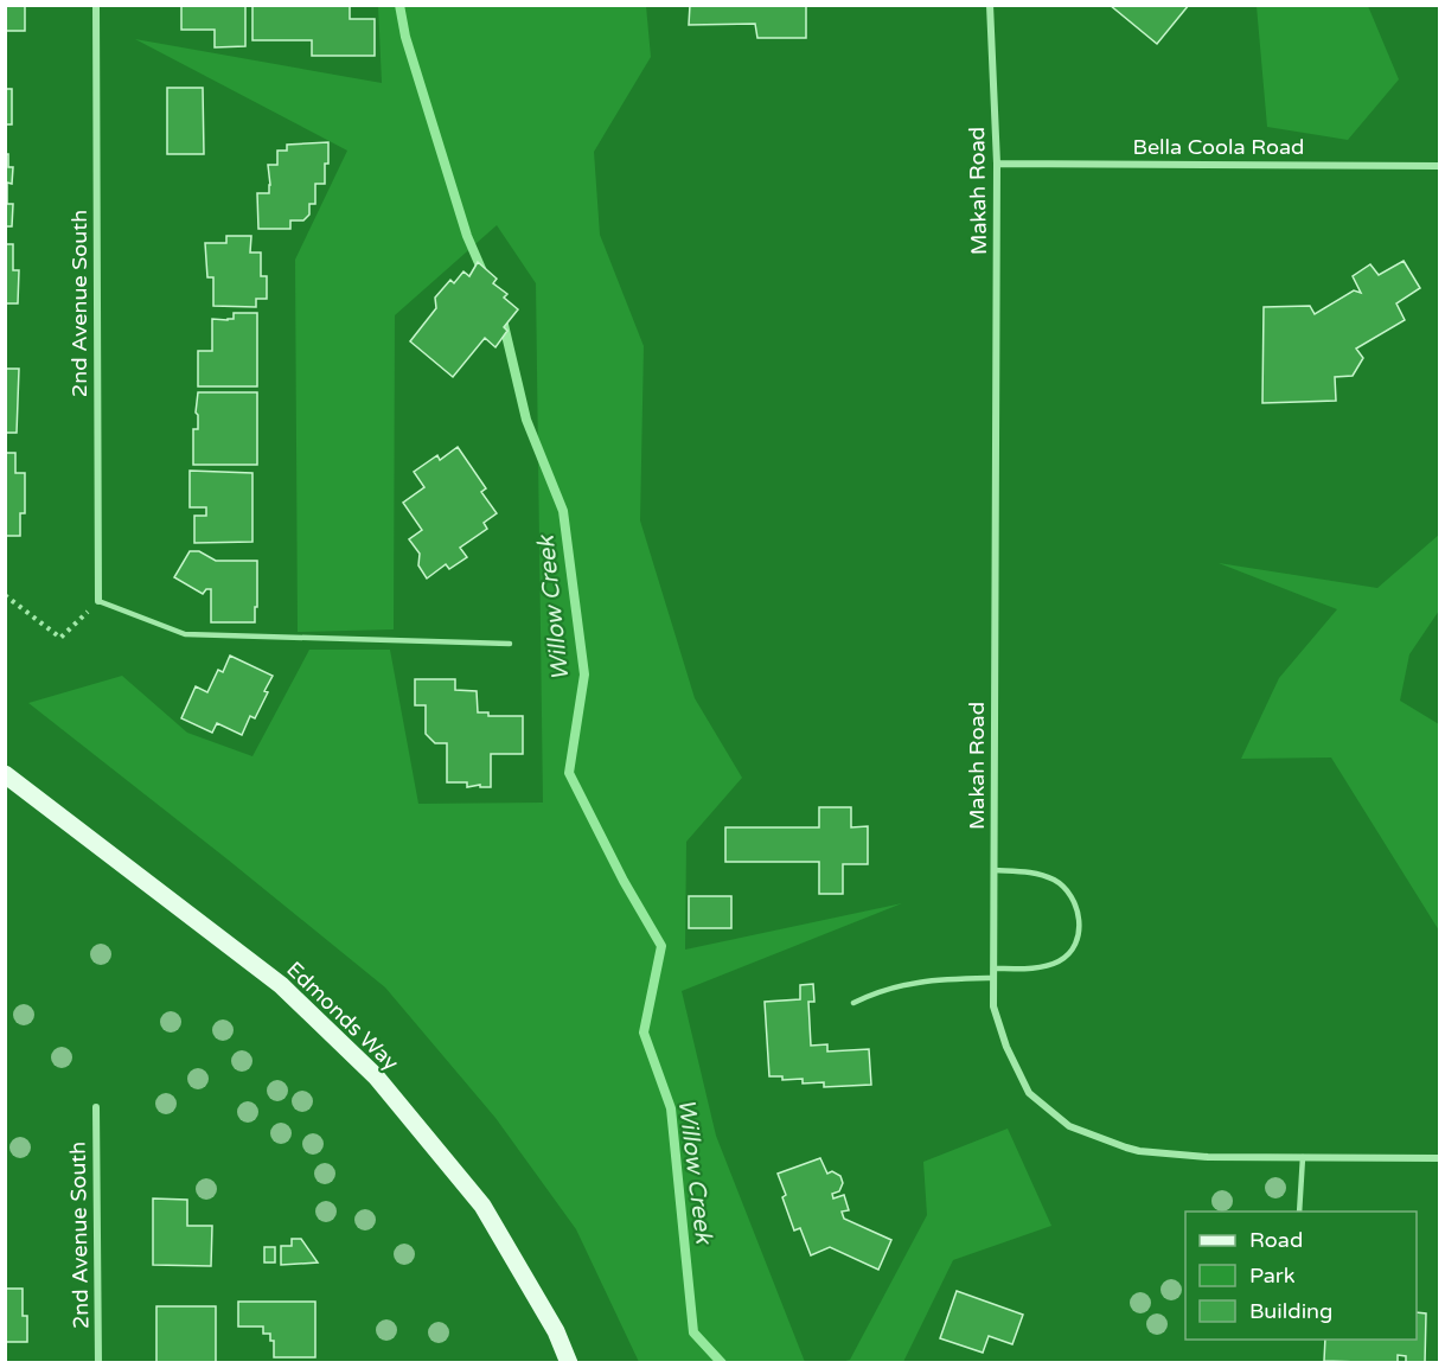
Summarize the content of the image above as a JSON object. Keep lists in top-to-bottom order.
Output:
{
  "streets": {
    "main road": ["Edmonds Way"],
    "street": ["Bella Coola Road", "Makah Road", "2nd Avenue South"]
  },
  "crossings": [
    ["Bella Coola Road", "Makah Road"]
  ],
  "water": ["Willow Creek"],
  "legend": ["Road", "Park", "Building"]
}
